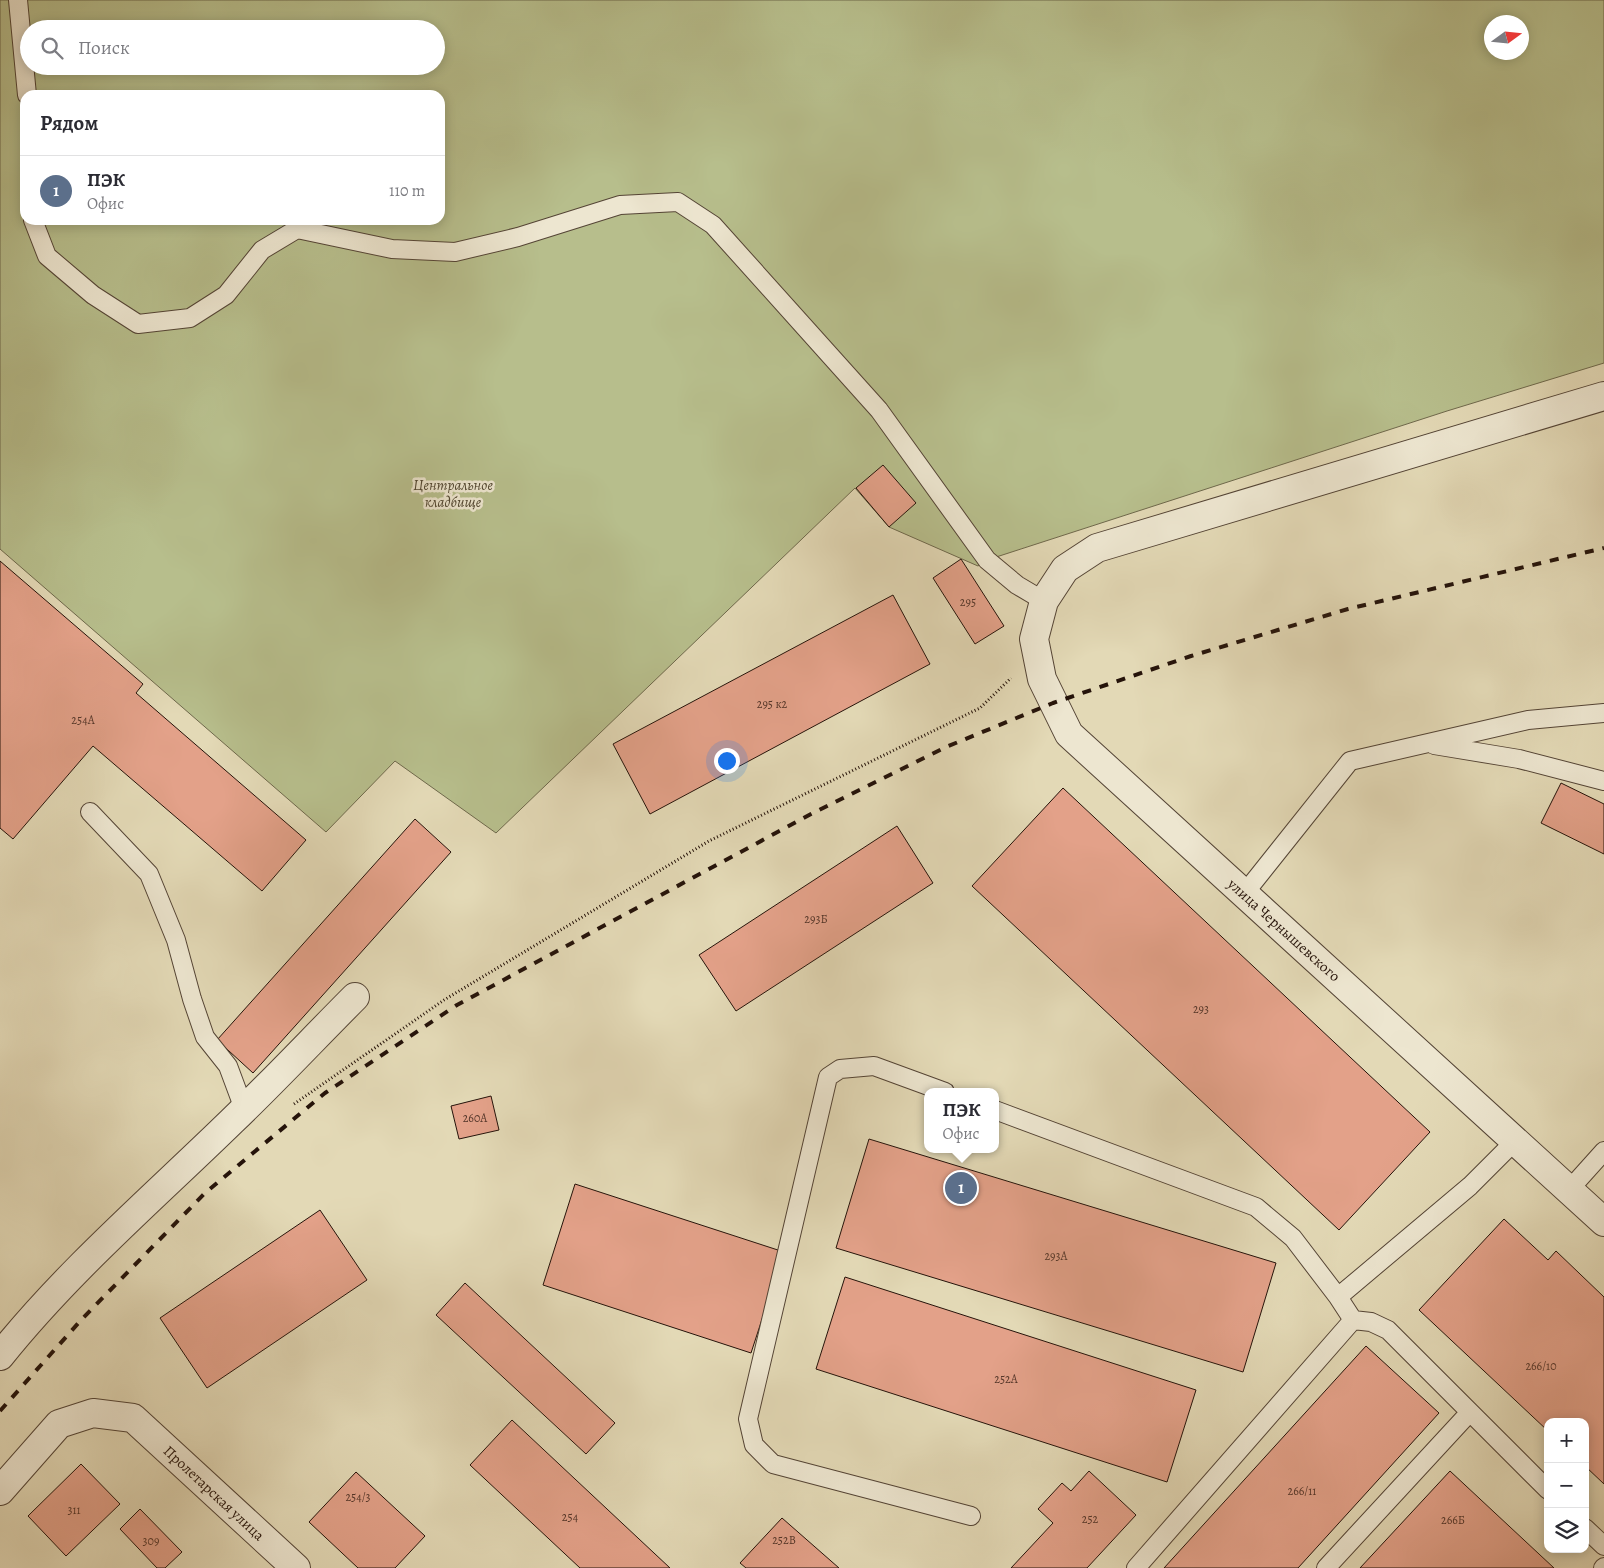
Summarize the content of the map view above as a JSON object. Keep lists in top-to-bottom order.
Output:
{
  "streets": {
    "street": ["улица Чернышевского", "Пролетарская улица"]
  },
  "parks": ["Центральное кладбище"],
  "house_numbers": [
    "295",
    "295 к2",
    "254А",
    "293Б",
    "293",
    "260А",
    "293А",
    "266/10",
    "252А",
    "266/11",
    "254/3",
    "311",
    "254",
    "252",
    "266Б",
    "252В",
    "309"
  ],
  "north": "right",
  "page": {
    "search": "Поиск",
    "heading": "Рядом",
    "list": [
      {
        "mark": "1",
        "name": "ПЭК",
        "note": "Офис",
        "value": "110 m"
      }
    ],
    "popup": ["ПЭК", "Офис"],
    "pins": "1",
    "map_buttons": ["+", "−"]
  }
}
